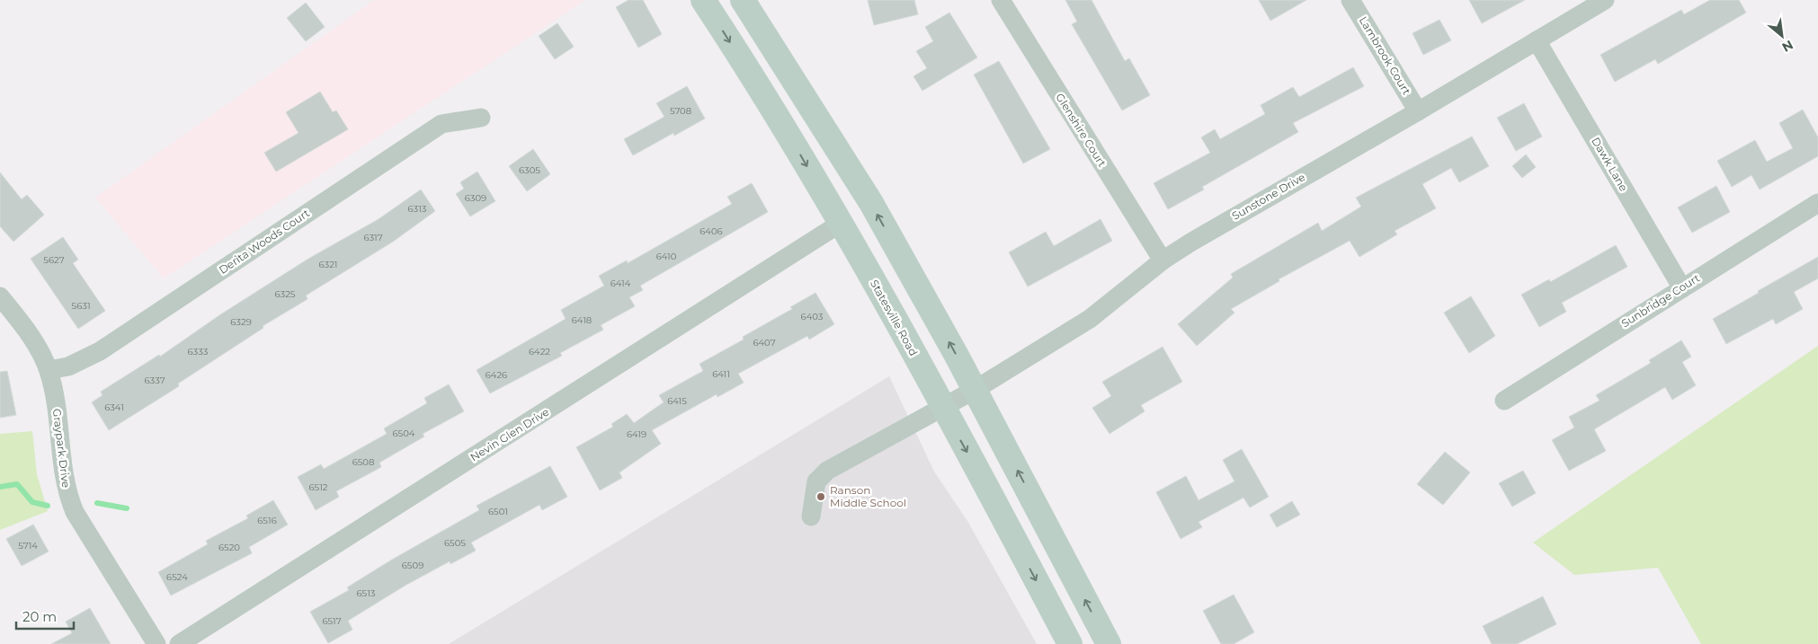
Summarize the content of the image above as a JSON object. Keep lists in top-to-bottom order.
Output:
{
  "streets": {
    "main road": ["Statesville Road"],
    "street": [
      "Lambrook Court",
      "Glenshire Court",
      "Dawk Lane",
      "Sunstone Drive",
      "Derita Woods Court",
      "Sunbridge Court",
      "Nevin Glen Drive",
      "Graypark Drive"
    ]
  },
  "crossings": [
    ["Lambrook Court", "Sunstone Drive"],
    ["Glenshire Court", "Sunstone Drive"],
    ["Dawk Lane", "Sunstone Drive"],
    ["Dawk Lane", "Sunbridge Court"],
    ["Sunstone Drive", "Statesville Road"],
    ["Derita Woods Court", "Graypark Drive"],
    ["Statesville Road", "Nevin Glen Drive"]
  ],
  "places": ["Ranson Middle School"],
  "house_numbers": [
    "5708",
    "6305",
    "6309",
    "6313",
    "6406",
    "6317",
    "6410",
    "5627",
    "6321",
    "6414",
    "6325",
    "5631",
    "6403",
    "6418",
    "6329",
    "6407",
    "6333",
    "6422",
    "6411",
    "6426",
    "6337",
    "6415",
    "6341",
    "6504",
    "6419",
    "6508",
    "6512",
    "6501",
    "6516",
    "6505",
    "5714",
    "6520",
    "6509",
    "6524",
    "6513",
    "6517"
  ],
  "scale_bar": "20 m",
  "north": "bottom right"
}
